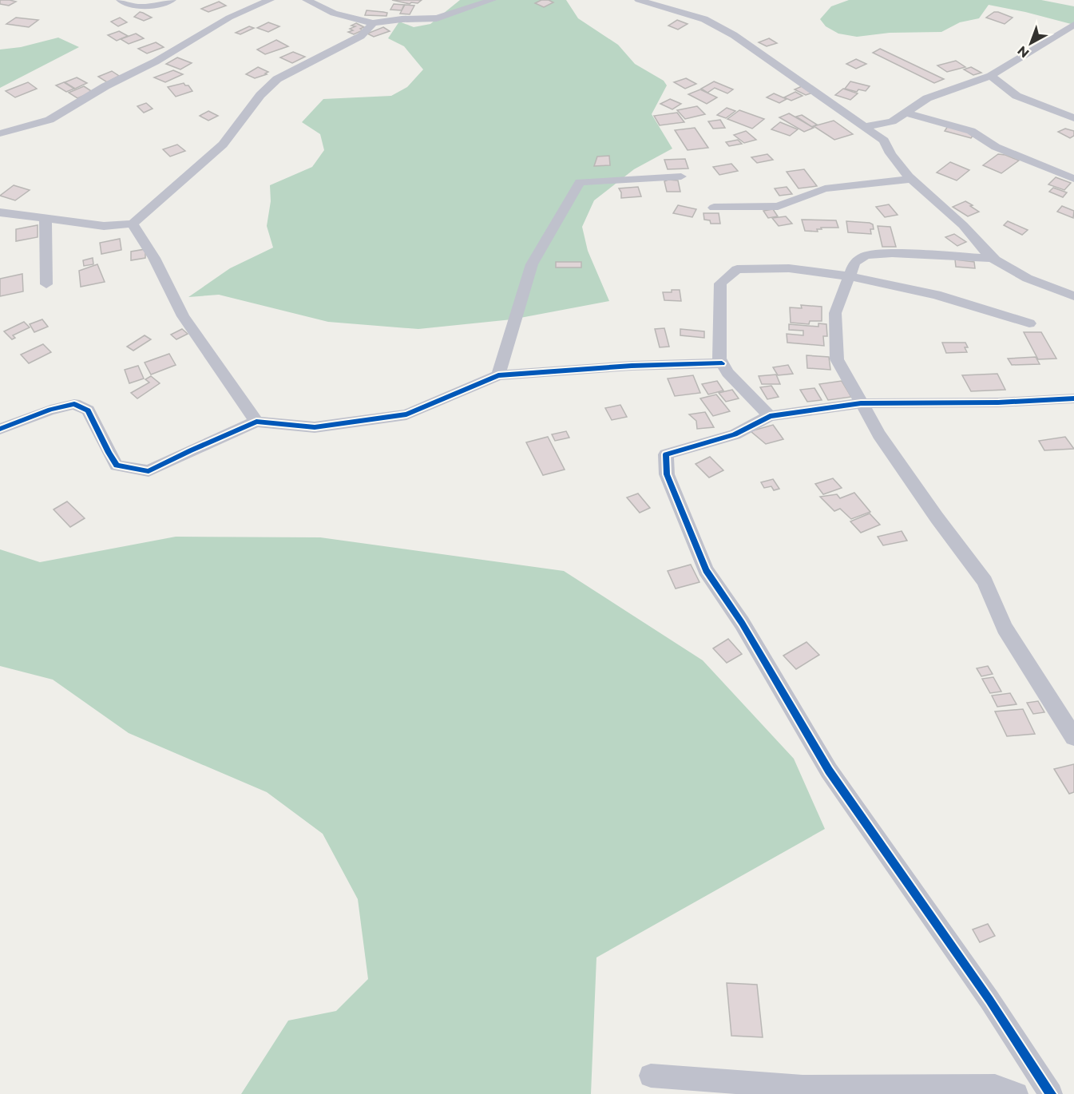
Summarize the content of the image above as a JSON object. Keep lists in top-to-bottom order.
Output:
{
  "north": "bottom left"
}
